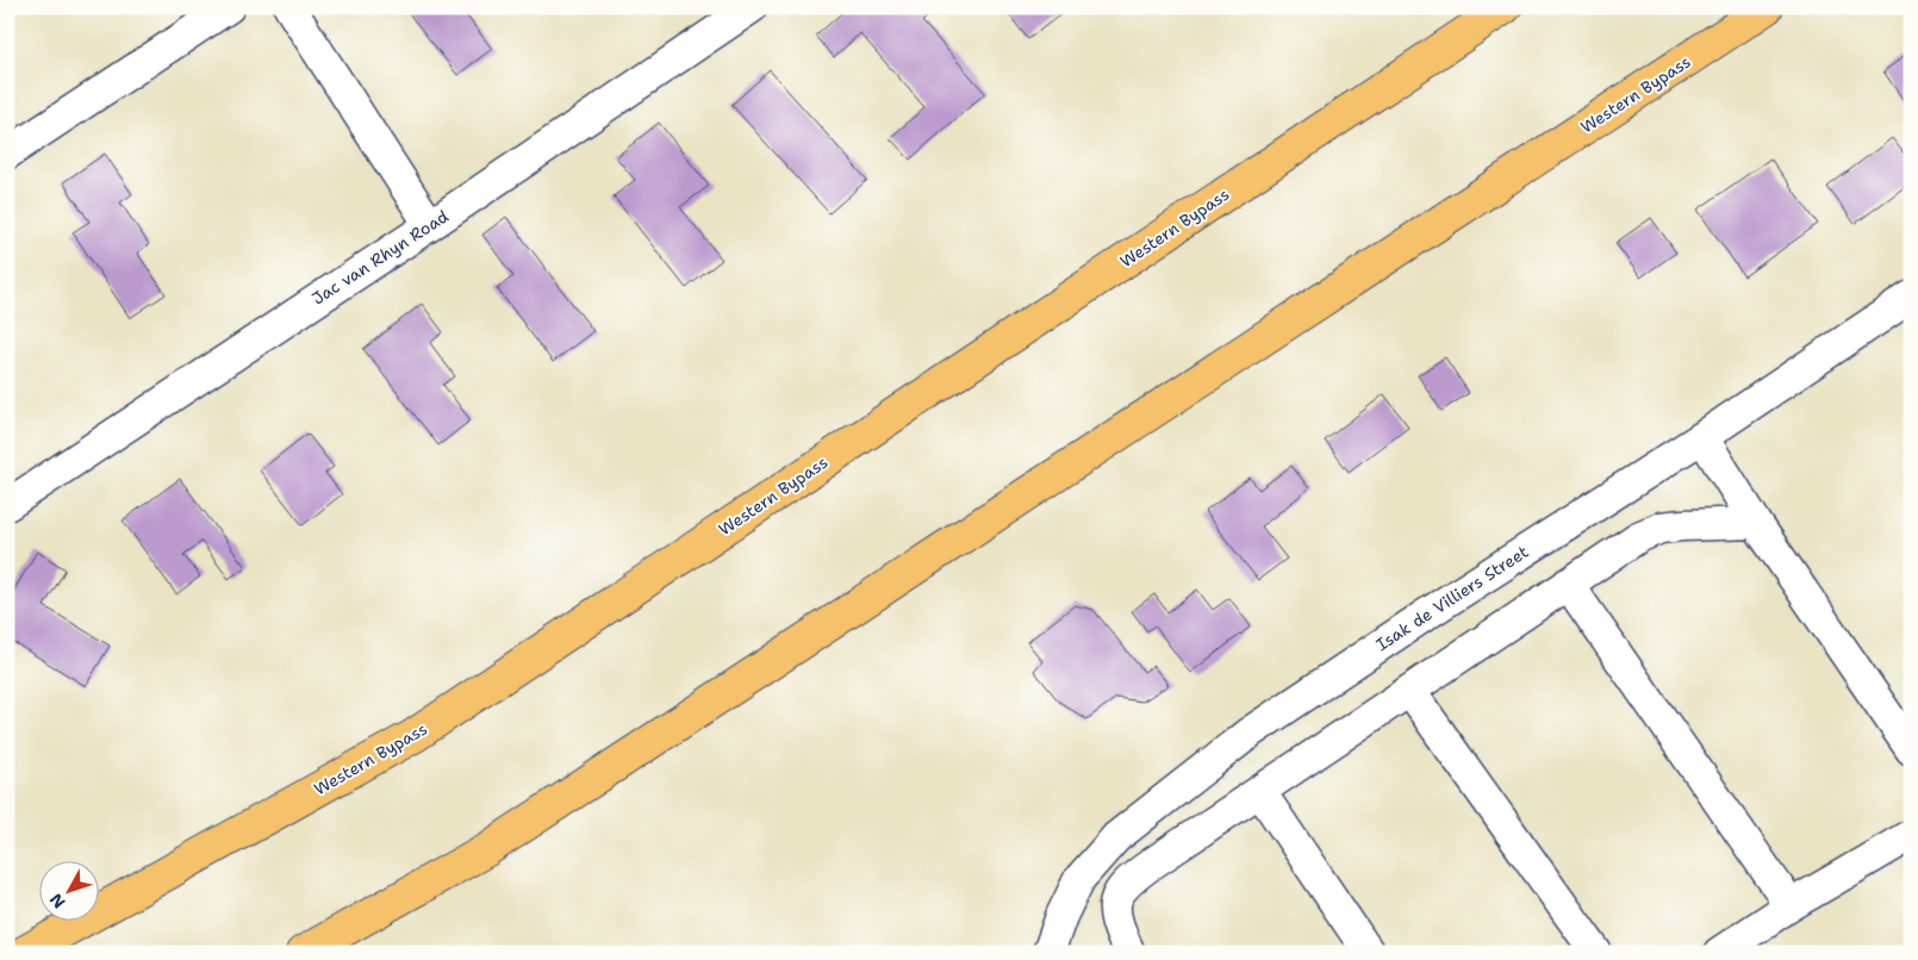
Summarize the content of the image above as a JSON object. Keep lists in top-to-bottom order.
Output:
{
  "streets": {
    "highway": ["Western Bypass"],
    "street": ["Jac van Rhyn Road", "Isak de Villiers Street"]
  },
  "north": "bottom left"
}
